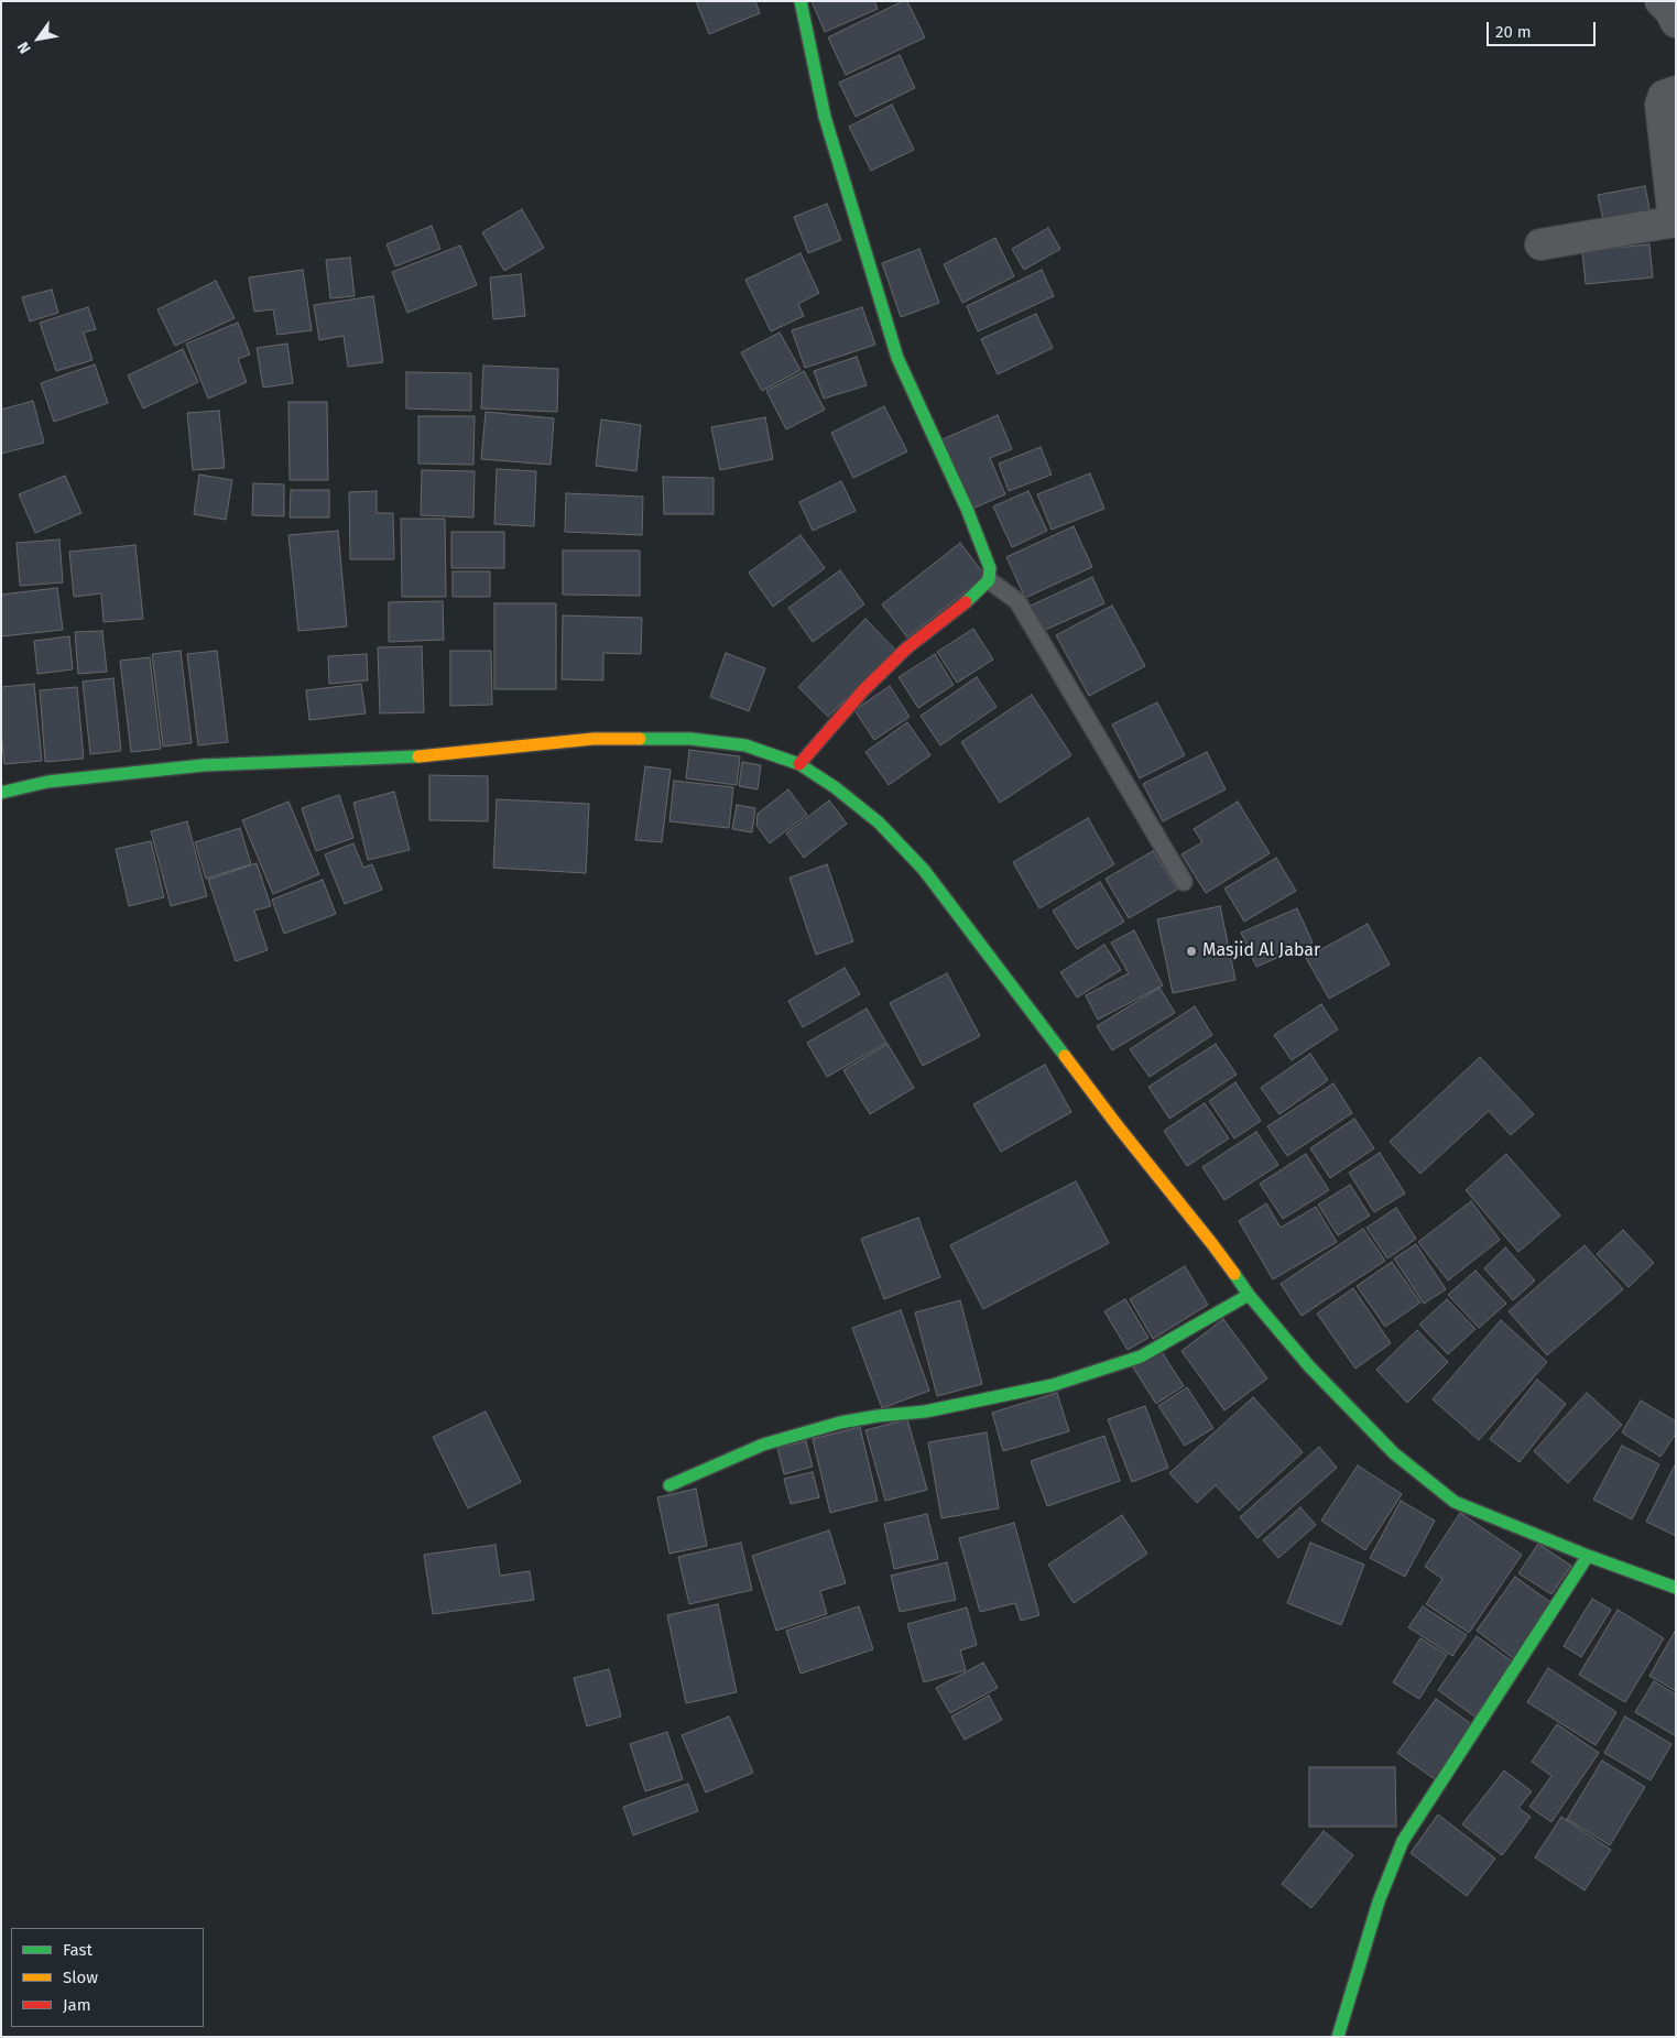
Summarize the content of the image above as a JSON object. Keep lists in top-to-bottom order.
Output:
{
  "places": ["Masjid Al Jabar"],
  "legend": ["Fast", "Slow", "Jam"],
  "scale_bar": "20 m",
  "north": "bottom left"
}
